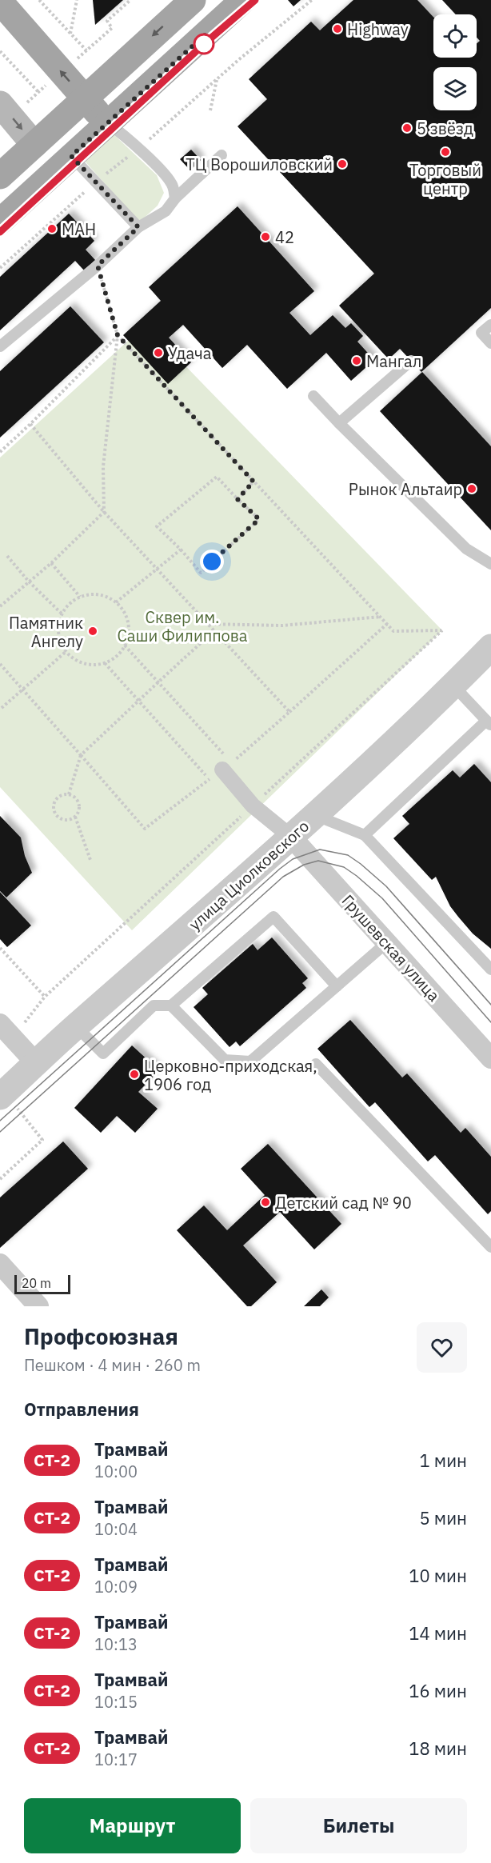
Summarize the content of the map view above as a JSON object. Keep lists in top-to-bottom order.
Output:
{
  "streets": {
    "street": ["улица Циолковского", "Грушевская улица"]
  },
  "crossings": [
    ["улица Циолковского", "Грушевская улица"]
  ],
  "parks": ["Сквер им. Саши Филиппова"],
  "places": [
    "Highway",
    "5 звёзд",
    "Торговый центр",
    "ТЦ Ворошиловский",
    "МАН",
    "42",
    "Удача",
    "Мангал",
    "Рынок Альтаир",
    "Памятник Ангелу",
    "Церковно-приходская, 1906 год",
    "Детский сад № 90"
  ],
  "lines": ["tram line СТ-2"],
  "scale_bar": "20 m",
  "page": {
    "scale": "20 m",
    "heading": [
      ["Профсоюзная", "Пешком · 4 мин · 260 m"],
      "Отправления"
    ],
    "list": [
      {
        "mark": "СТ-2",
        "name": "Трамвай",
        "note": "10:00",
        "value": "1 мин"
      },
      {
        "mark": "СТ-2",
        "name": "Трамвай",
        "note": "10:04",
        "value": "5 мин"
      },
      {
        "mark": "СТ-2",
        "name": "Трамвай",
        "note": "10:09",
        "value": "10 мин"
      },
      {
        "mark": "СТ-2",
        "name": "Трамвай",
        "note": "10:13",
        "value": "14 мин"
      },
      {
        "mark": "СТ-2",
        "name": "Трамвай",
        "note": "10:15",
        "value": "16 мин"
      },
      {
        "mark": "СТ-2",
        "name": "Трамвай",
        "note": "10:17",
        "value": "18 мин"
      }
    ],
    "buttons": ["Маршрут", "Билеты"]
  }
}
